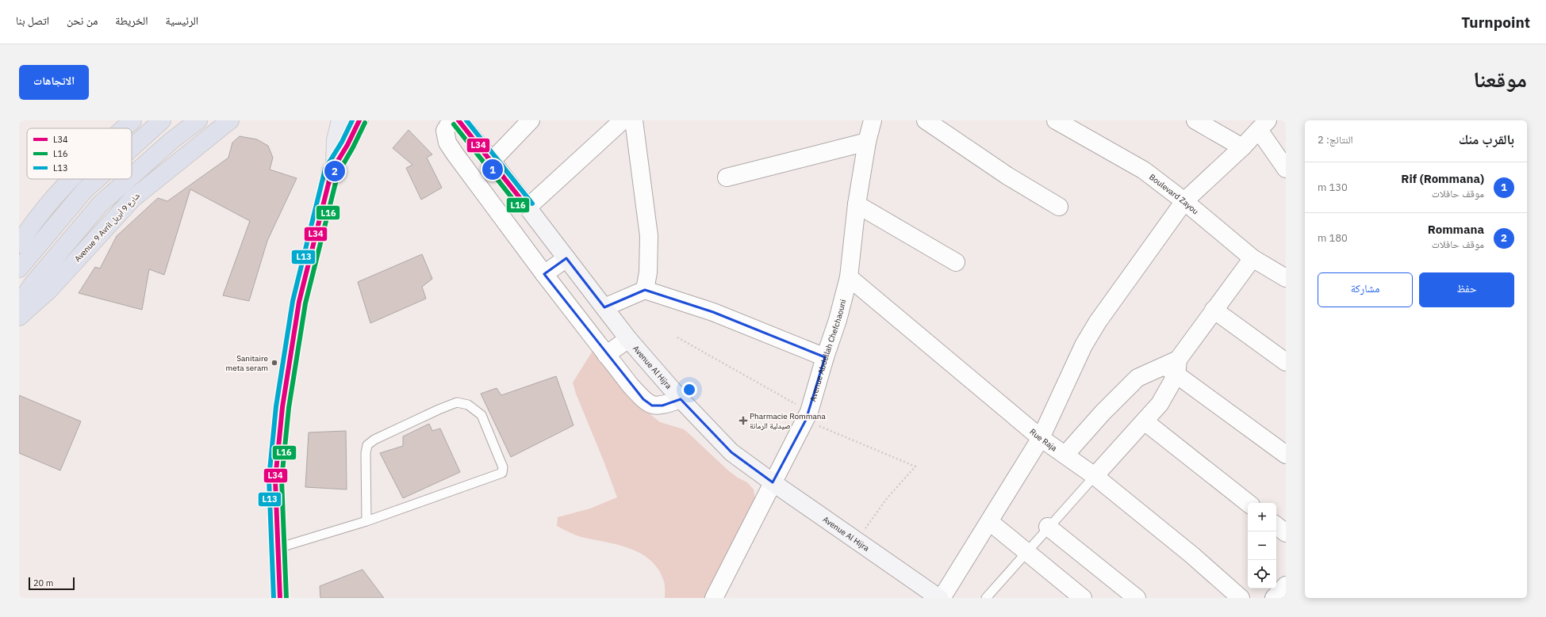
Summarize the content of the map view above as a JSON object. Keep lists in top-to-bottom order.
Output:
{
  "streets": {
    "highway": ["Avenue 9 Avril شارع 9 أبريل"],
    "street": [
      "Boulevard Zayou",
      "Avenue Abdellah Chefchaouni",
      "Avenue Al Hijra",
      "Rue Raja"
    ]
  },
  "crossings": [
    ["Avenue Abdellah Chefchaouni", "Avenue Al Hijra"],
    ["Avenue Abdellah Chefchaouni", "Rue Raja"]
  ],
  "places": {
    "other": ["Sanitaire meta seram"],
    "health": ["Pharmacie Rommana صيدلية الرمانة"]
  },
  "lines": ["transit line L34", "transit line L13", "transit line L16"],
  "legend": ["L34", "L16", "L13"],
  "scale_bar": "20 m",
  "page": {
    "header": "Turnpoint",
    "nav": [
      "الرئيسية",
      "الخريطة",
      "من نحن",
      "اتصل بنا"
    ],
    "title": "موقعنا",
    "buttons": [
      "الاتجاهات",
      ["حفظ", "مشاركة"]
    ],
    "heading": ["بالقرب منك", "النتائج: 2"],
    "pins": ["1", "2"],
    "list": [
      {
        "mark": "1",
        "name": "Rif (Rommana)",
        "note": "موقف حافلات",
        "value": "130 m"
      },
      {
        "mark": "2",
        "name": "Rommana",
        "note": "موقف حافلات",
        "value": "180 m"
      }
    ],
    "map_buttons": ["+", "−"],
    "scale": "20 m"
  }
}
